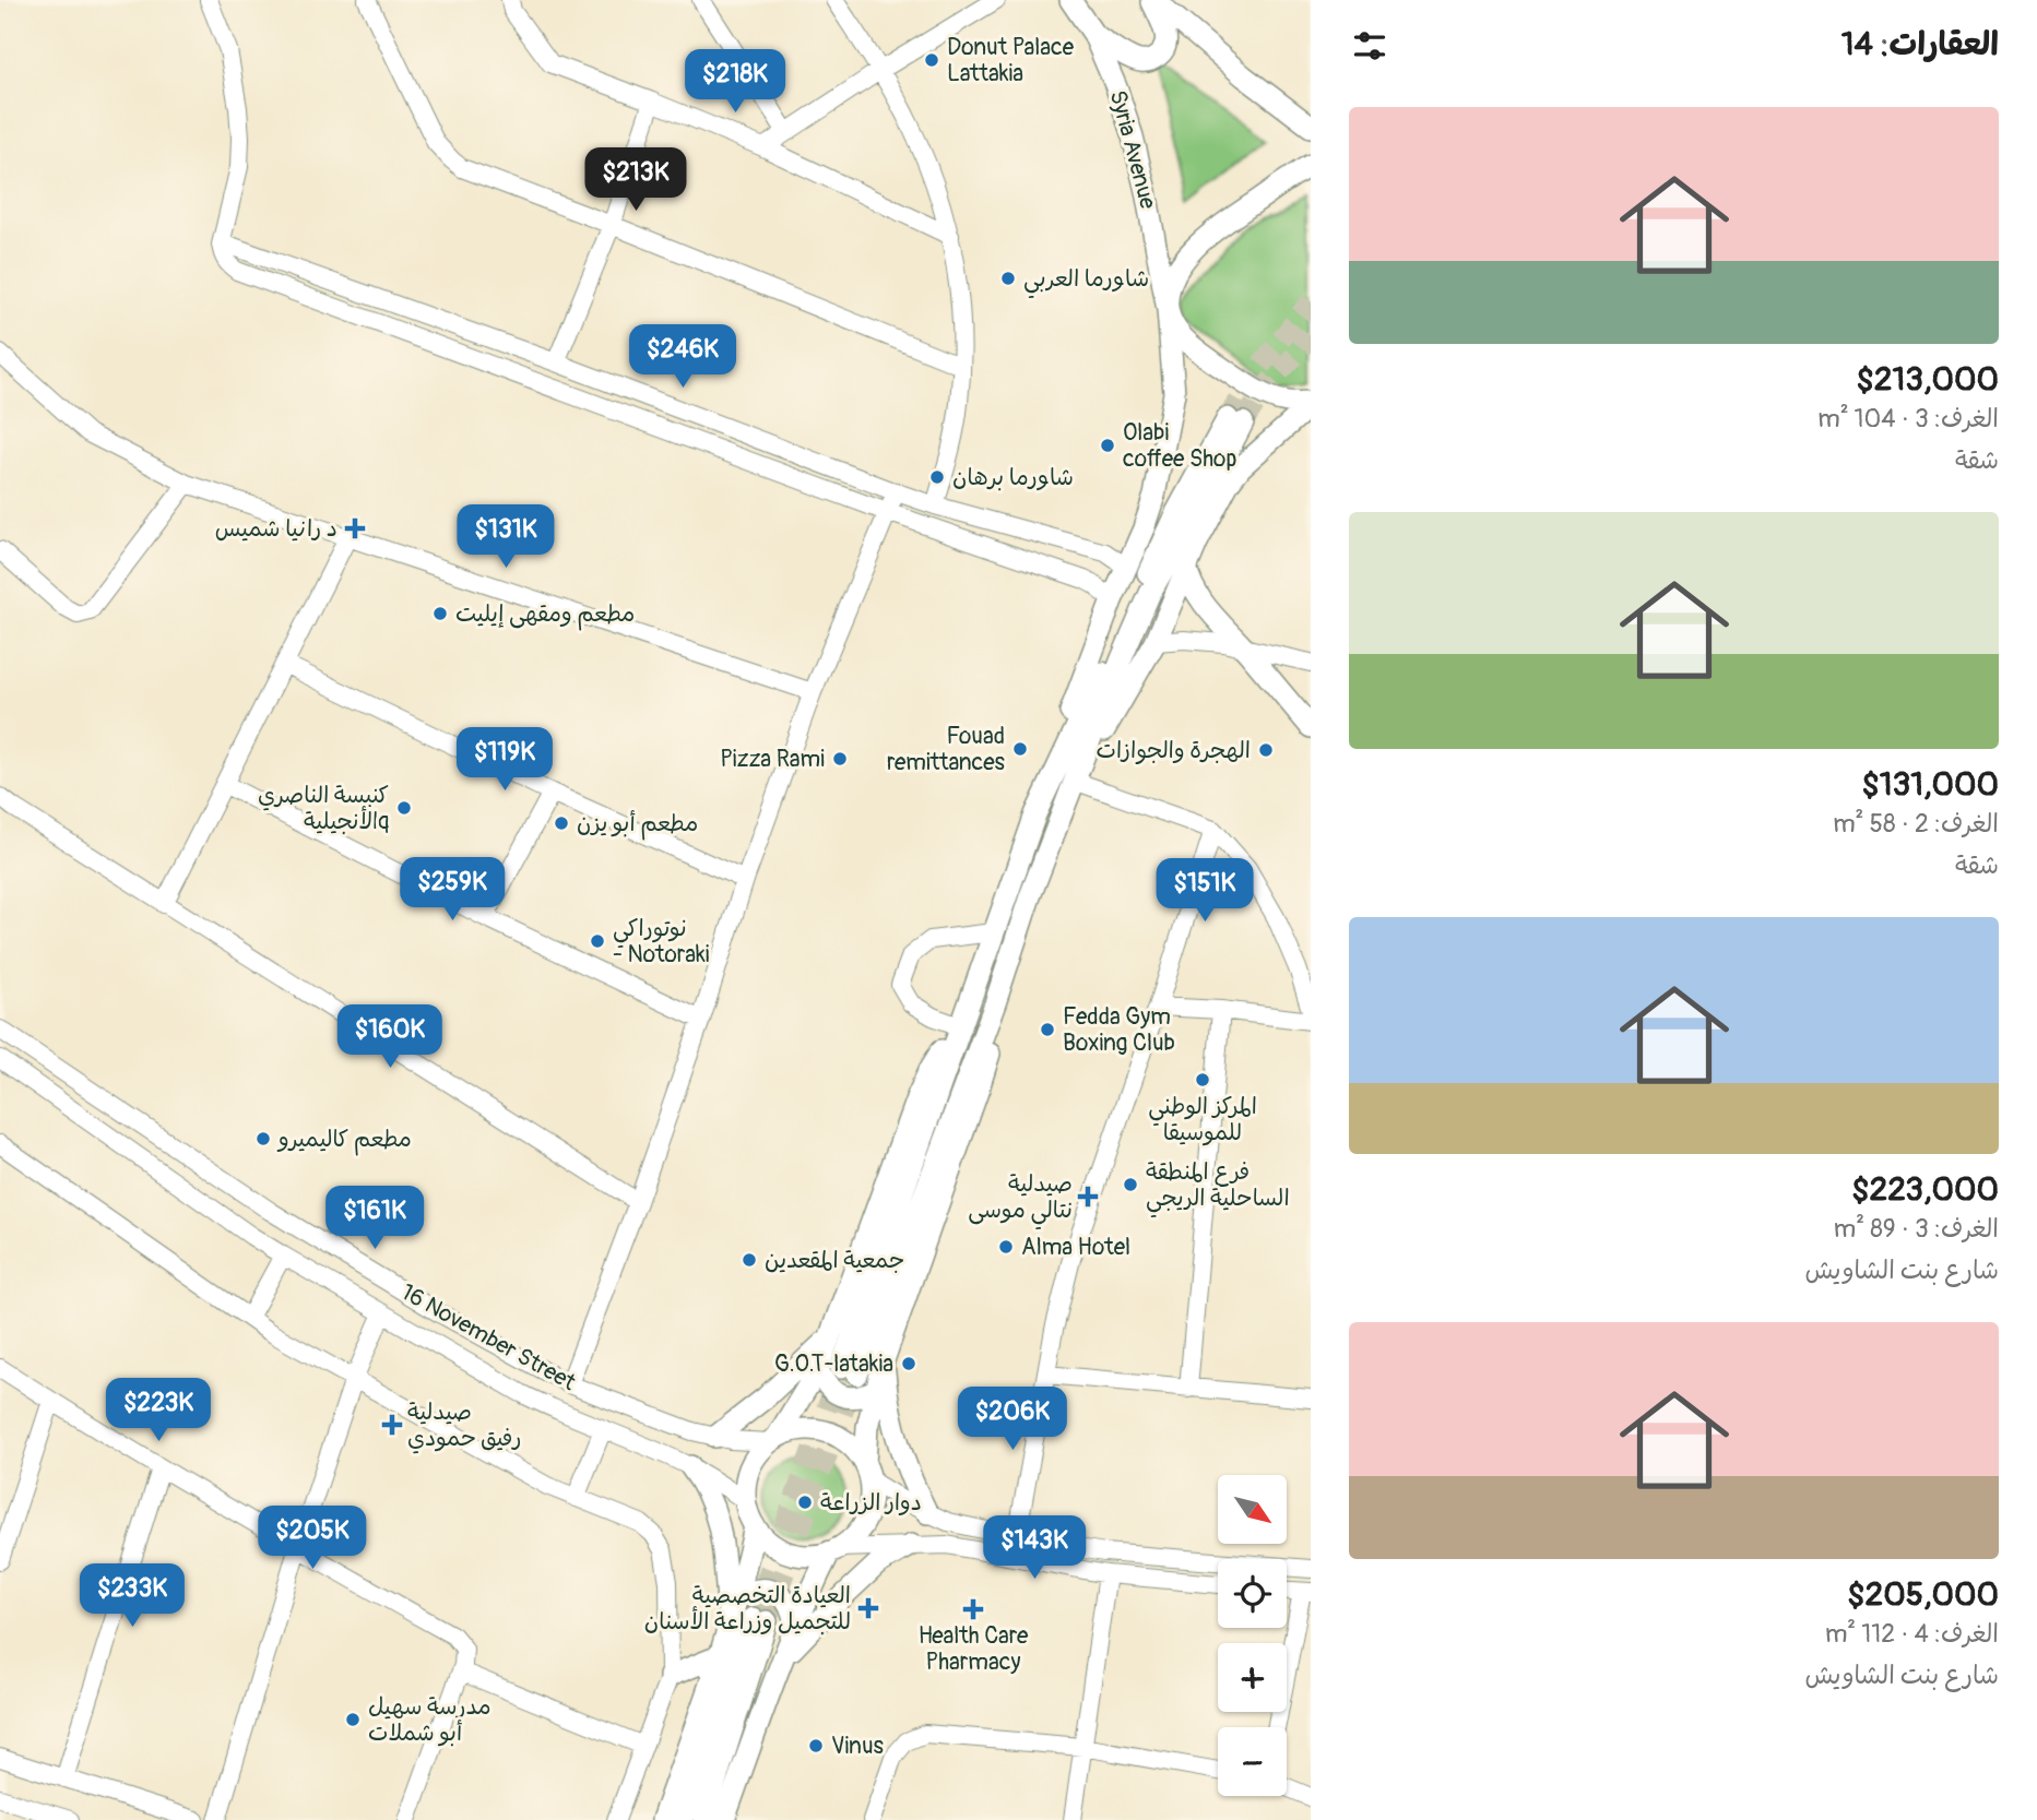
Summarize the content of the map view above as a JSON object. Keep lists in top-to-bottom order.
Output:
{
  "streets": {
    "main road": ["Syria Avenue"],
    "street": ["16 November Street"]
  },
  "places": {
    "other": [
      "Donut Palace Lattakia",
      "شاورما العربي",
      "Olabi coffee Shop",
      "شاورما برهان",
      "مطعم ومقهى إيليت",
      "Fouad remittances",
      "الهجرة والجوازات",
      "Pizza Rami",
      "كنيسة الناصري الأنجيليةq",
      "مطعم أبو يزن",
      "نوتوراكي - Notoraki",
      "Fedda Gym Boxing Club",
      "المركز الوطني للموسيقا",
      "مطعم كاليميرو",
      "فرع المنطقة الساحلية الريجي",
      "Alma Hotel",
      "جمعية المقعدين",
      "G.O.T-latakia",
      "دوار الزراعة",
      "مدرسة سهيل أبو شملات",
      "Vinus"
    ],
    "health": [
      "د رانيا شميس",
      "صيدلية نتالي موسى",
      "صيدلية رفيق حمودي",
      "العيادة التخصصية للتجميل وزراعة الأسنان",
      "Health Care Pharmacy"
    ]
  },
  "north": "bottom right",
  "page": {
    "heading": "العقارات: 14",
    "price": [
      "$218K",
      "$213K",
      "$246K",
      "$131K",
      "$119K",
      "$259K",
      "$151K",
      "$160K",
      "$161K",
      "$223K",
      "$206K",
      "$205K",
      "$143K",
      "$233K"
    ],
    "list": [
      {
        "name": "$213,000",
        "note": "الغرف: 3 · 104 m² · شقة"
      },
      {
        "name": "$131,000",
        "note": "الغرف: 2 · 58 m² · شقة"
      },
      {
        "name": "$223,000",
        "note": "الغرف: 3 · 89 m² · شارع بنت الشاويش"
      },
      {
        "name": "$205,000",
        "note": "الغرف: 4 · 112 m² · شارع بنت الشاويش"
      }
    ],
    "map_buttons": ["+", "−"]
  }
}
